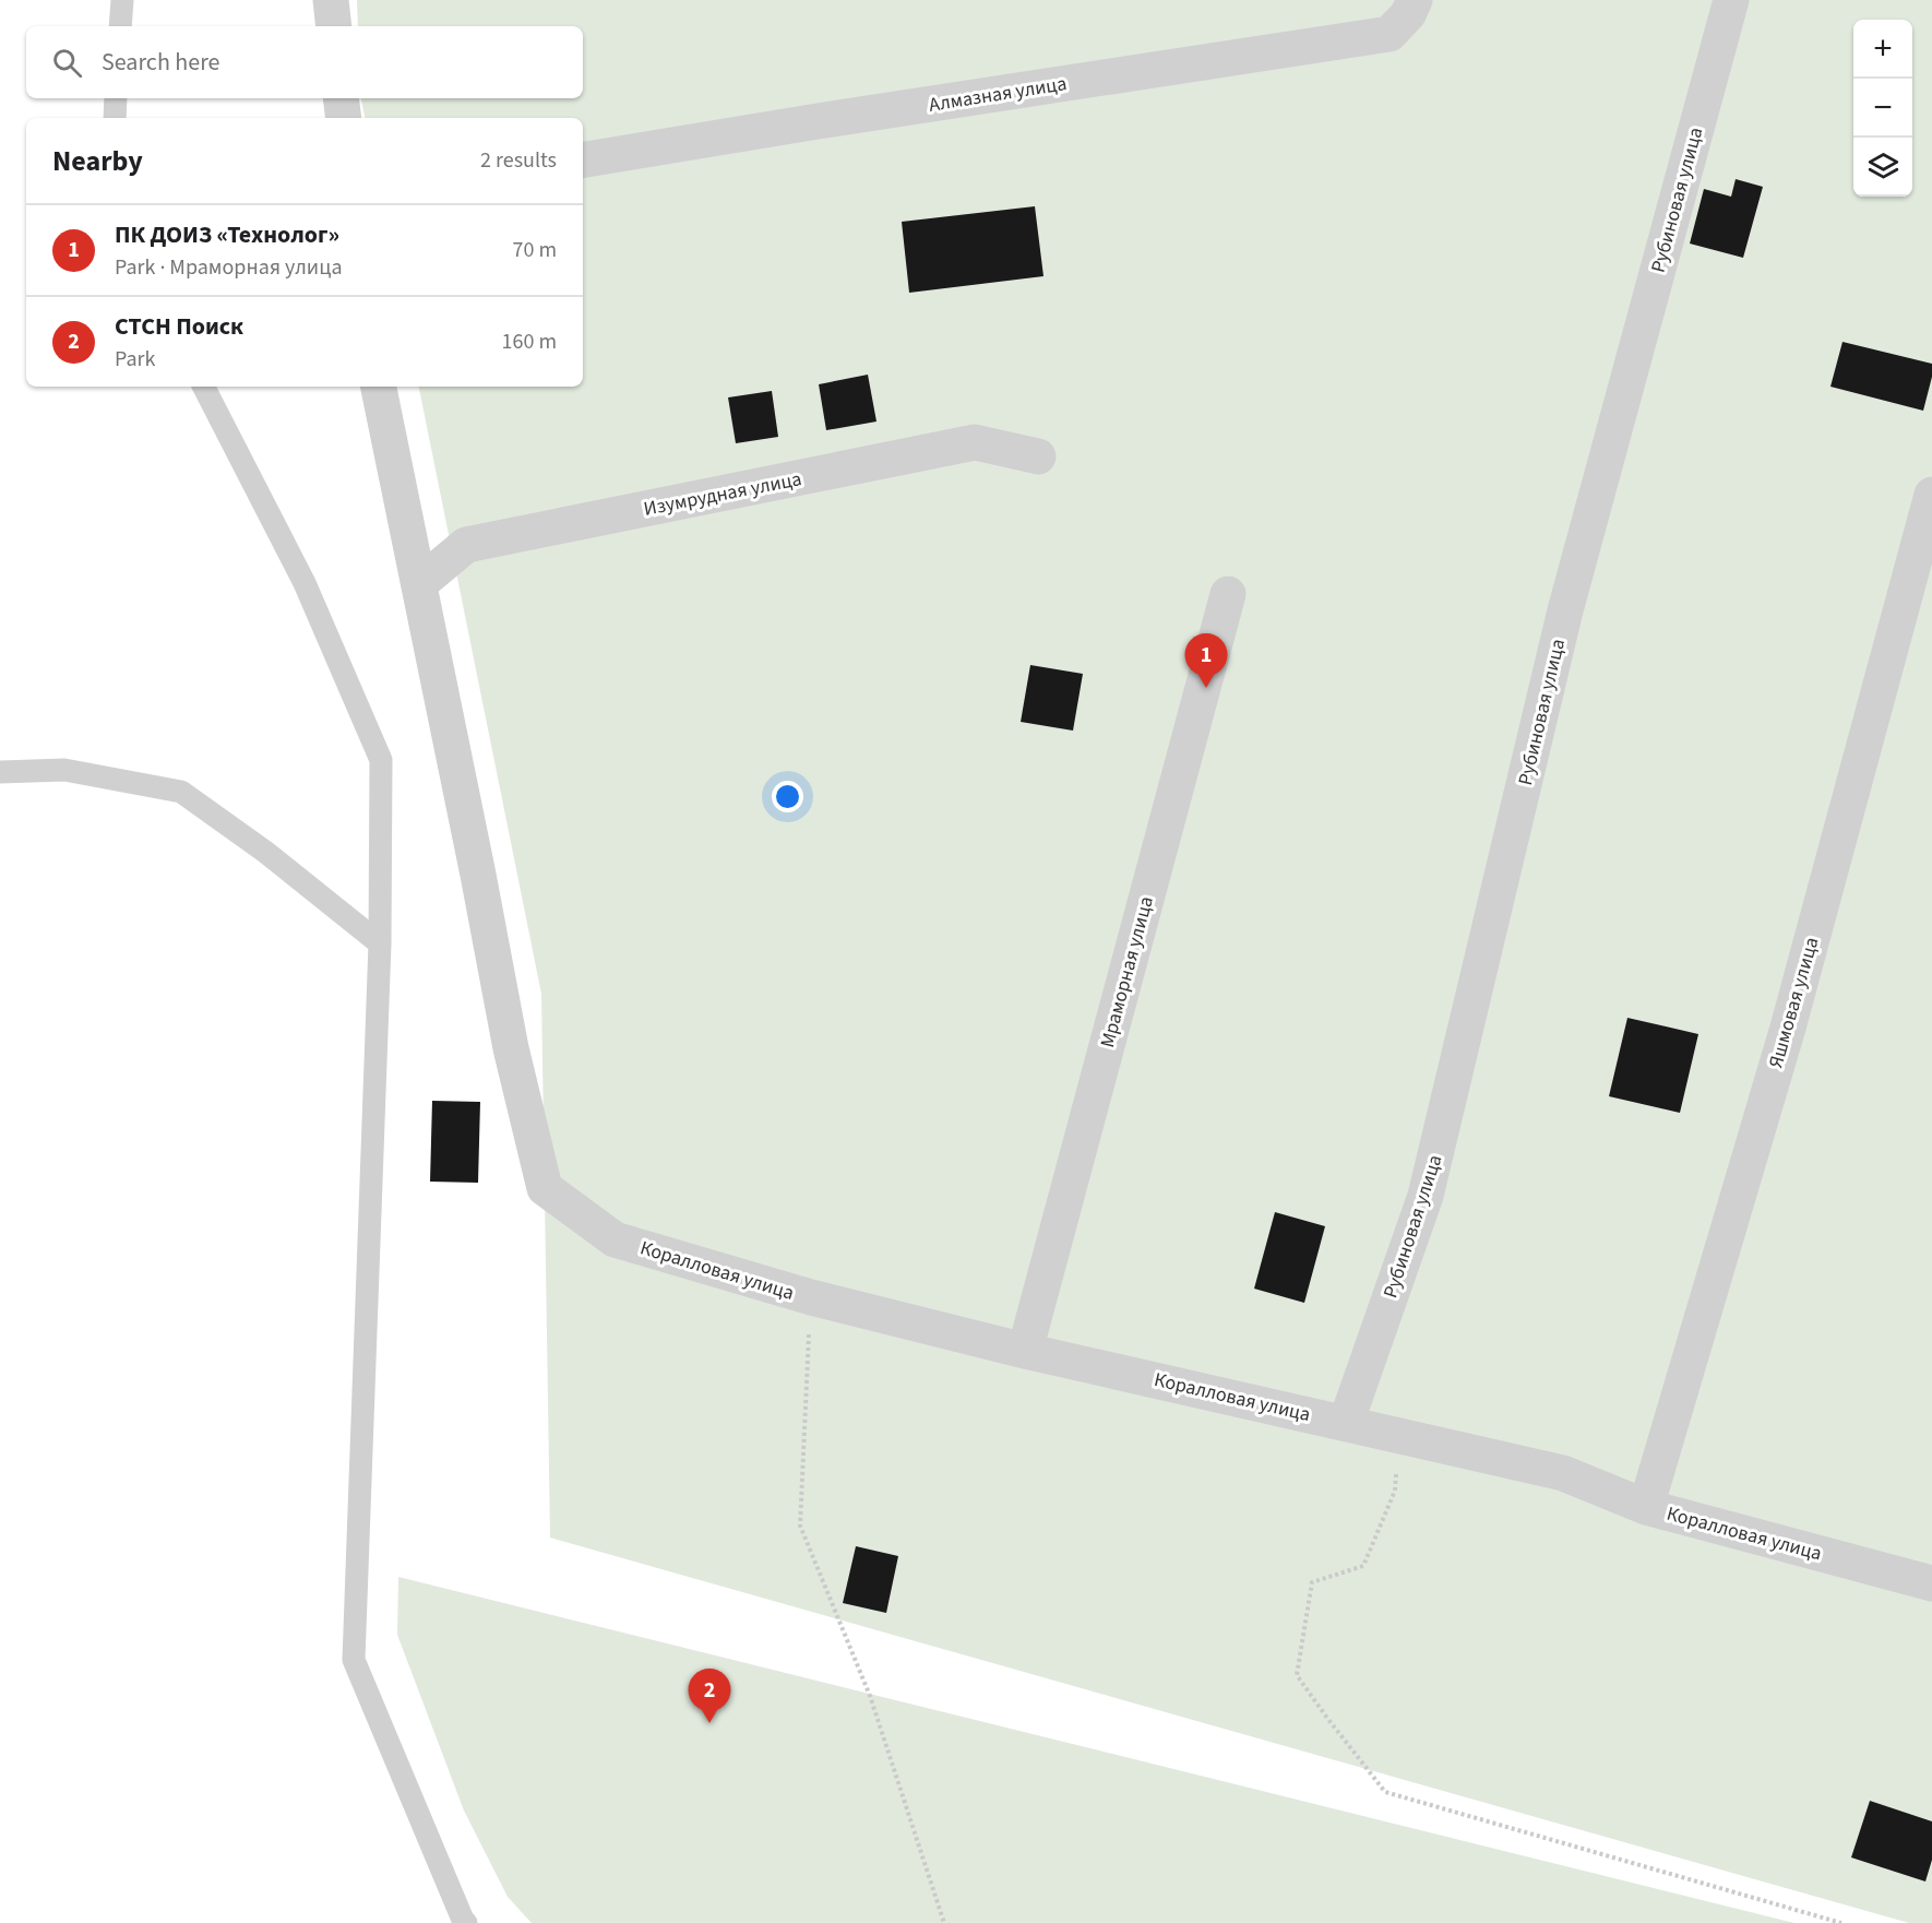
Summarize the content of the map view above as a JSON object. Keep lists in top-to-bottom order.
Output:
{
  "streets": {
    "street": [
      "Алмазная улица",
      "Рубиновая улица",
      "Изумрудная улица",
      "Мраморная улица",
      "Яшмовая улица",
      "Коралловая улица"
    ]
  },
  "crossings": [
    ["Рубиновая улица", "Коралловая улица"],
    ["Изумрудная улица", "Коралловая улица"],
    ["Мраморная улица", "Коралловая улица"],
    ["Яшмовая улица", "Коралловая улица"]
  ],
  "page": {
    "map_buttons": ["+", "−"],
    "search": "Search here",
    "heading": ["Nearby", "2 results"],
    "list": [
      {
        "mark": "1",
        "name": "ПК ДОИЗ «Технолог»",
        "note": "Park · Мраморная улица",
        "value": "70 m"
      },
      {
        "mark": "2",
        "name": "СТСН Поиск",
        "note": "Park",
        "value": "160 m"
      }
    ],
    "pins": ["1", "2"]
  }
}
